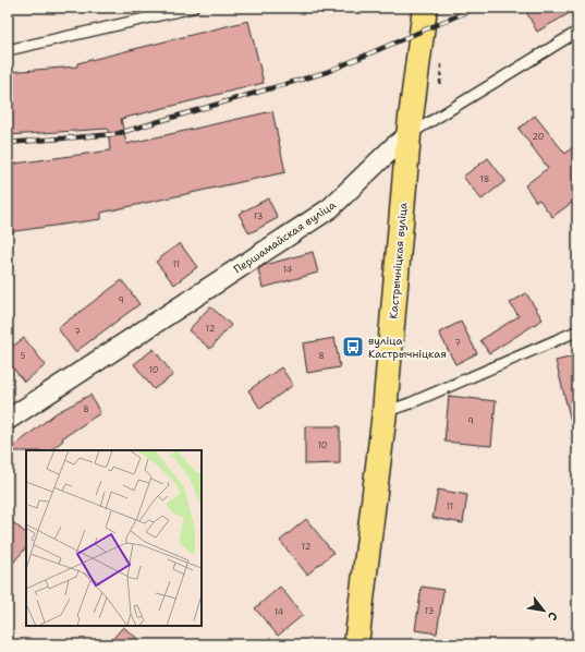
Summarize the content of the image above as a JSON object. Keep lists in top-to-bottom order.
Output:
{
  "streets": {
    "main road": ["Кастрычніцкая вуліца"],
    "street": ["Першамайская вуліца"]
  },
  "crossings": [
    ["Першамайская вуліца", "Кастрычніцкая вуліца"]
  ],
  "places": {
    "bus stop": ["вуліца Кастрычніцкая"]
  },
  "house_numbers": [
    "20",
    "18",
    "13",
    "11",
    "14",
    "9",
    "12",
    "7",
    "7",
    "5",
    "8",
    "10",
    "8",
    "9",
    "10",
    "11",
    "12",
    "13",
    "14"
  ],
  "north": "bottom right"
}
